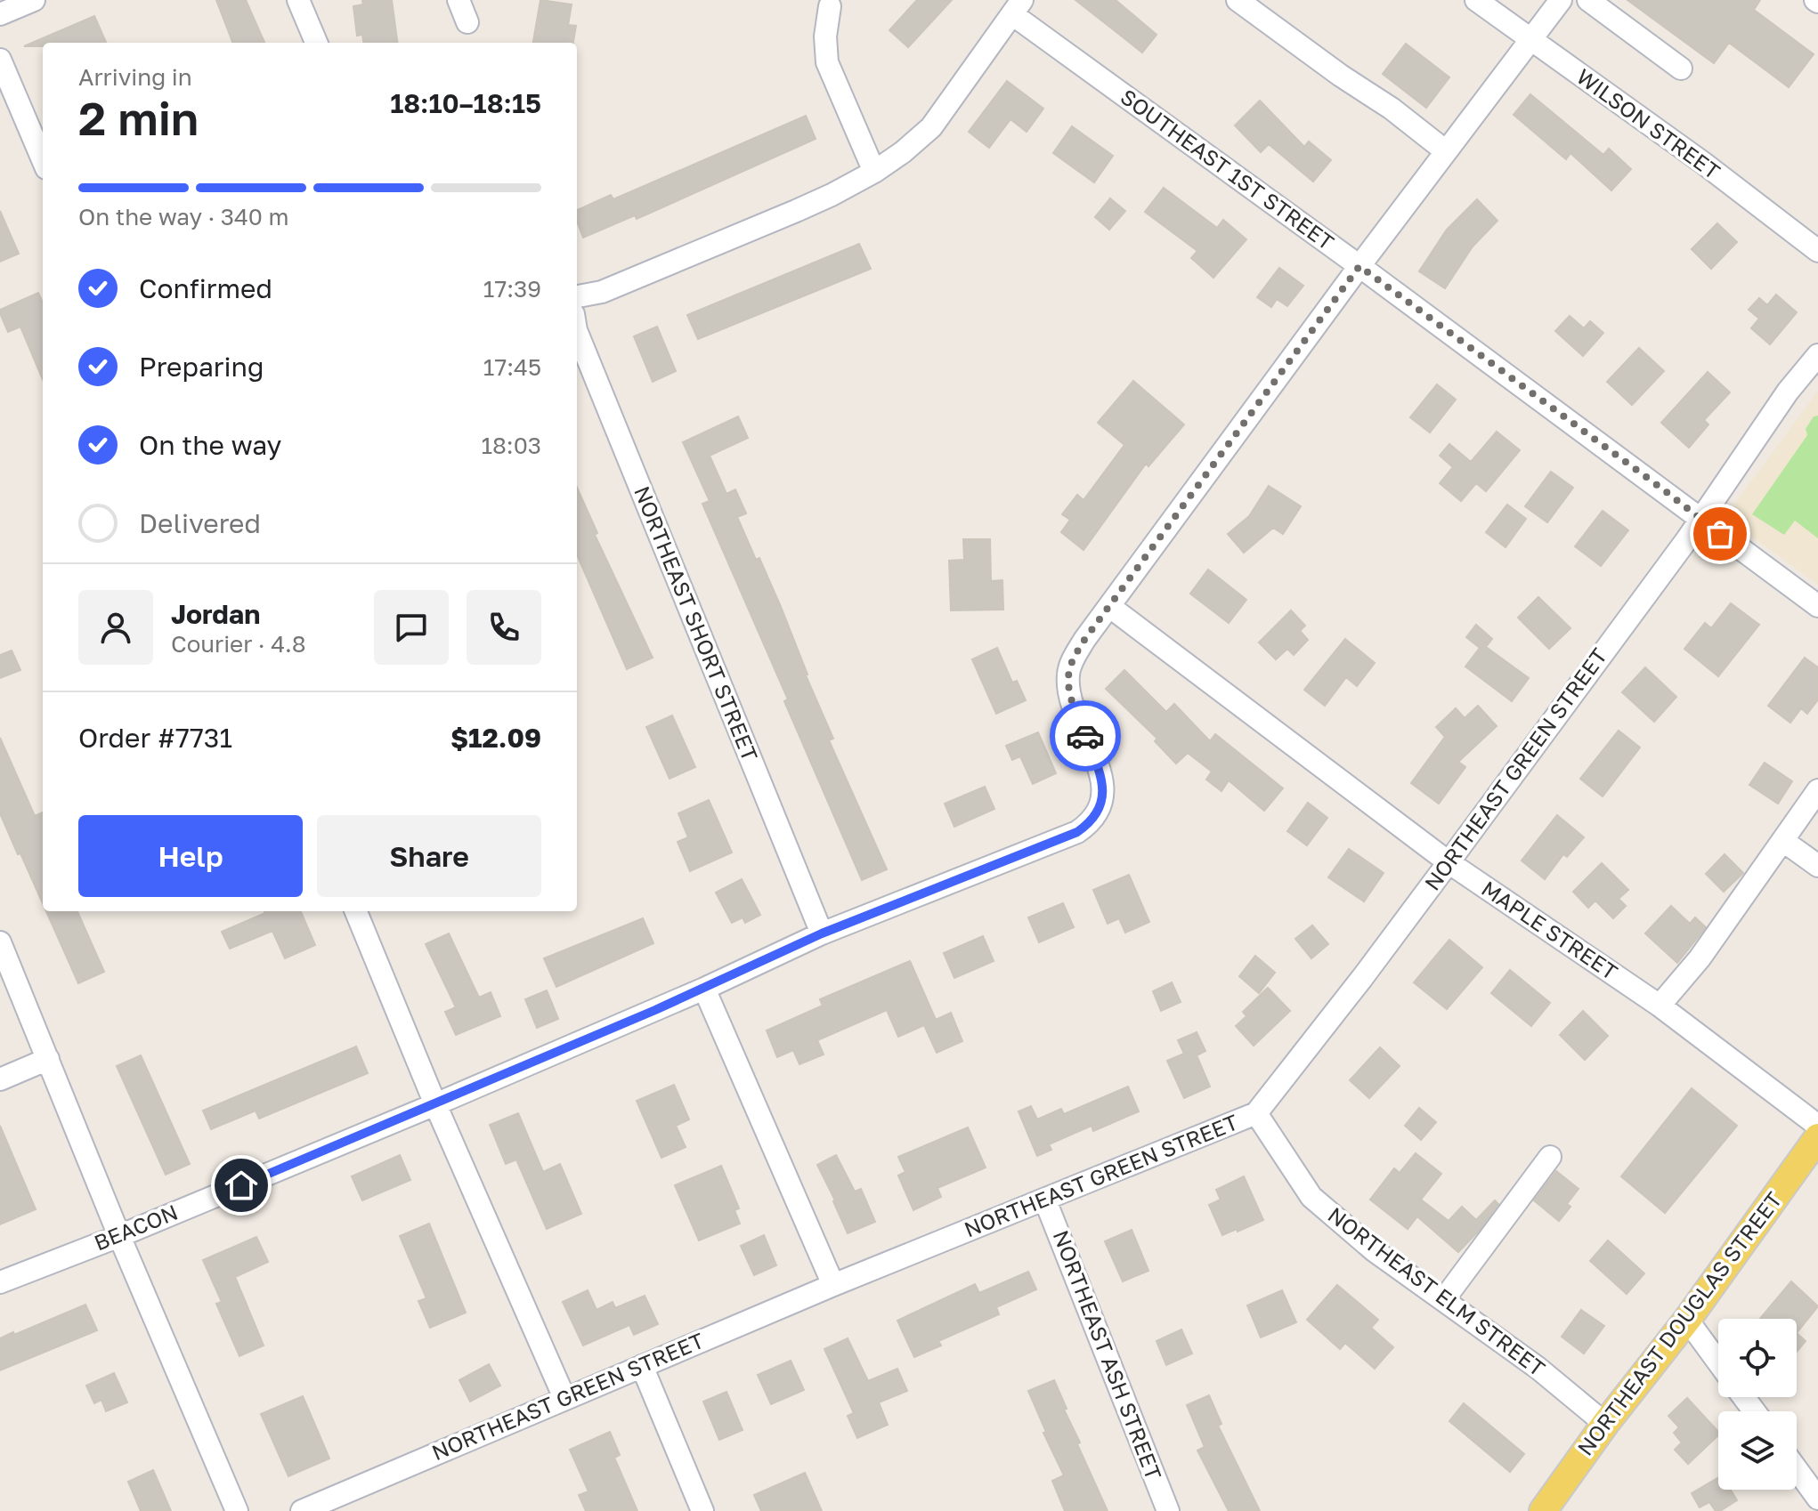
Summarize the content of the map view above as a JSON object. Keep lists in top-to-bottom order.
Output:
{
  "streets": {
    "main road": ["NORTHEAST DOUGLAS STREET"],
    "street": [
      "WILSON STREET",
      "SOUTHEAST 1ST STREET",
      "NORTHEAST SHORT STREET",
      "NORTHEAST GREEN STREET",
      "MAPLE STREET",
      "BEACON",
      "NORTHEAST ELM STREET",
      "NORTHEAST ASH STREET"
    ]
  },
  "crossings": [
    ["SOUTHEAST 1ST STREET", "NORTHEAST GREEN STREET"],
    ["NORTHEAST SHORT STREET", "BEACON"],
    ["NORTHEAST GREEN STREET", "MAPLE STREET"],
    ["NORTHEAST GREEN STREET", "NORTHEAST ELM STREET"],
    ["NORTHEAST GREEN STREET", "NORTHEAST ASH STREET"],
    ["MAPLE STREET", "BEACON"],
    ["NORTHEAST ELM STREET", "NORTHEAST DOUGLAS STREET"]
  ],
  "page": {
    "heading": ["2 min", "Arriving in", "18:10–18:15"],
    "panel": [
      "Jordan",
      "Courier · 4.8",
      "Order #7731",
      "$12.09"
    ],
    "bar": "On the way · 340 m",
    "list": [
      ["Confirmed", "17:39"],
      ["Preparing", "17:45"],
      ["On the way", "18:03"],
      "Delivered"
    ],
    "buttons": ["Help", "Share"]
  }
}
